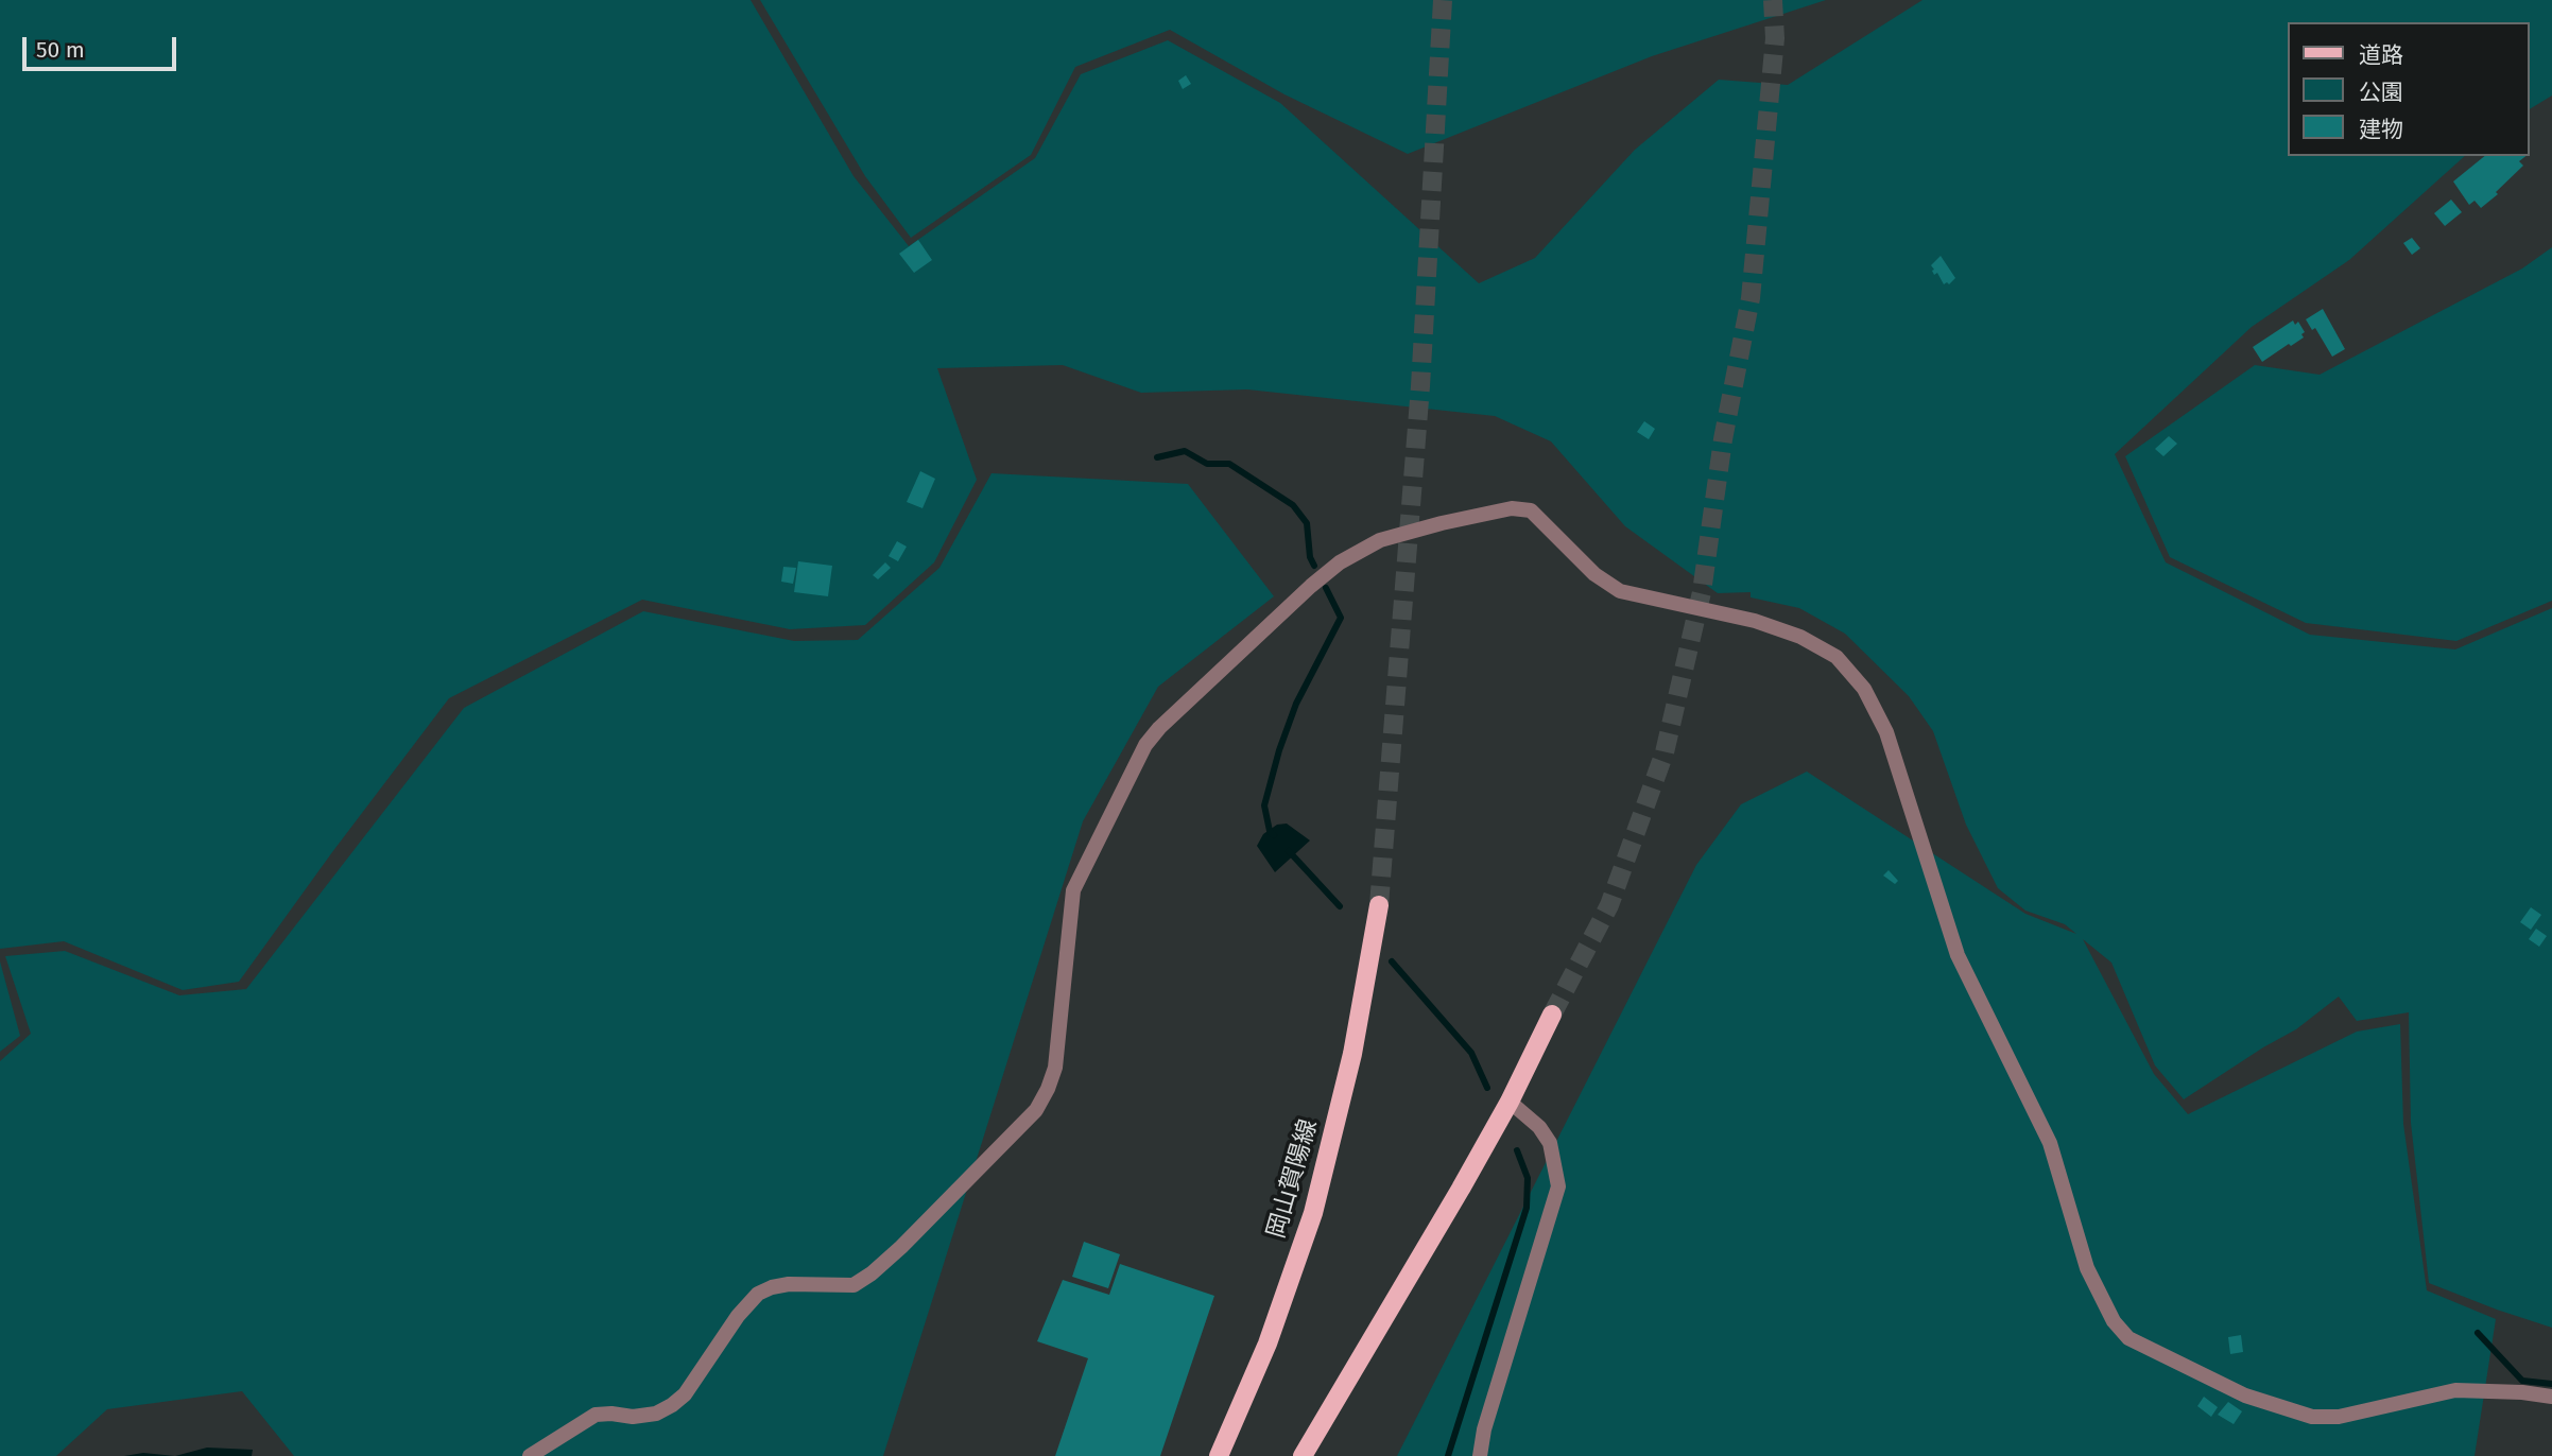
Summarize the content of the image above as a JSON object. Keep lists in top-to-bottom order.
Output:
{
  "streets": {
    "main road": ["岡山賀陽線"]
  },
  "legend": ["道路", "公園", "建物"],
  "scale_bar": "50 m"
}
